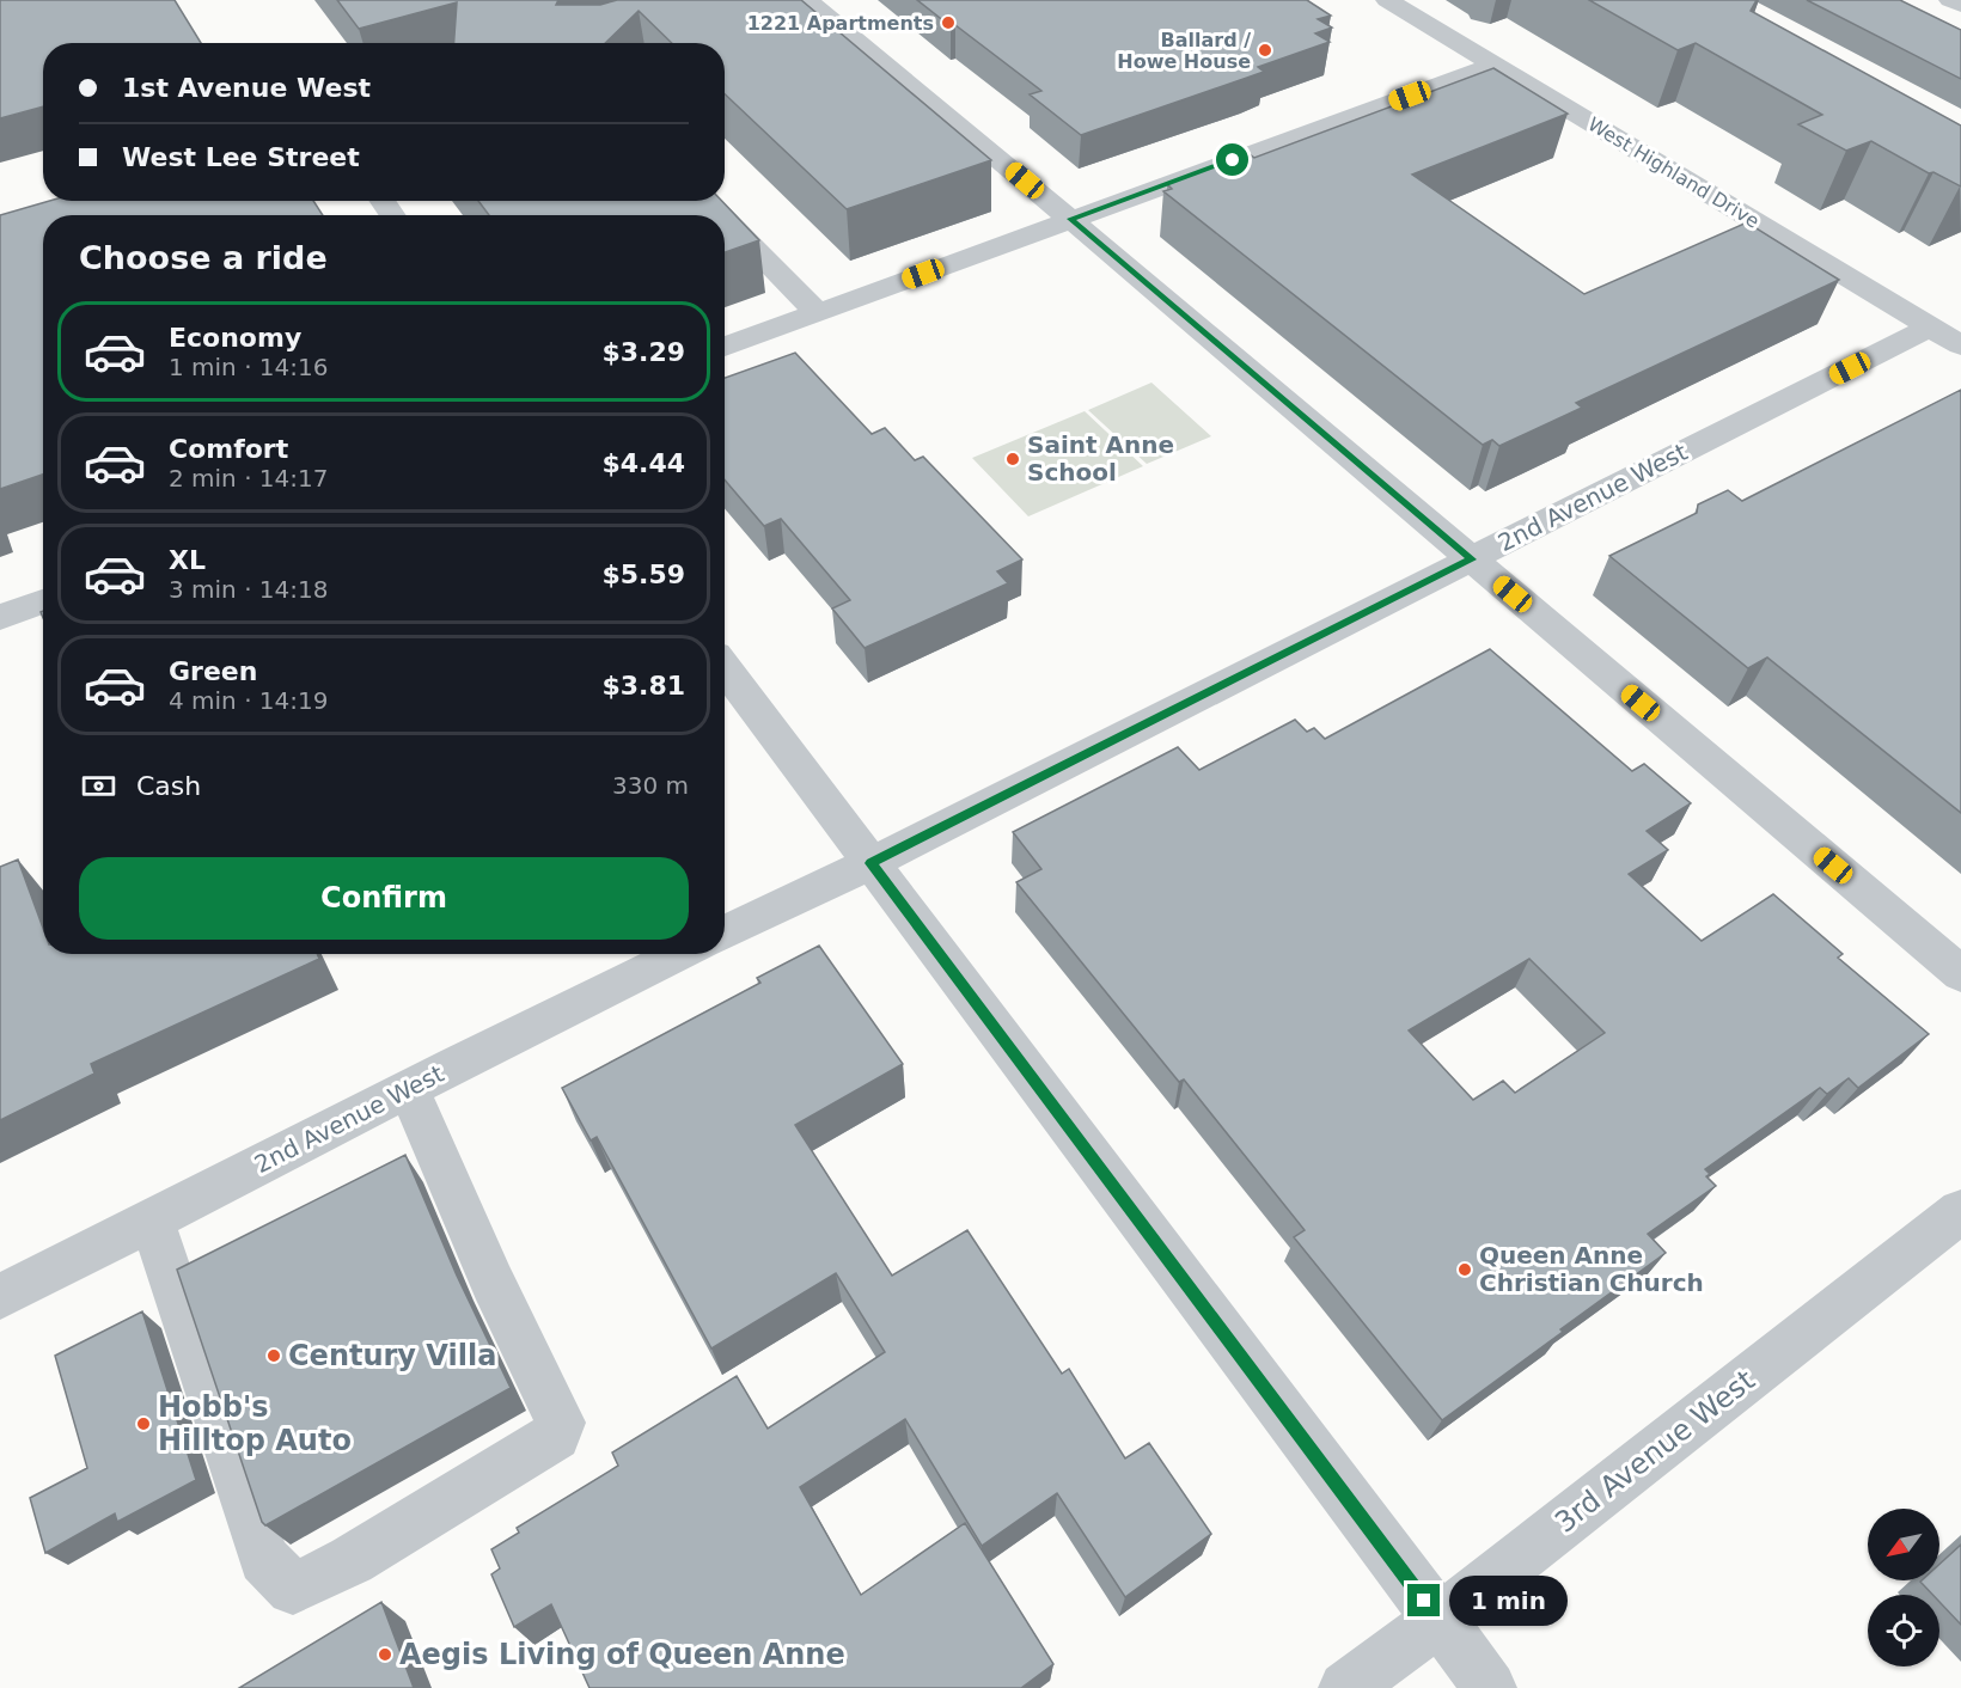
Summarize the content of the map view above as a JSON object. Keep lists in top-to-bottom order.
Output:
{
  "streets": {
    "street": ["West Highland Drive", "2nd Avenue West", "3rd Avenue West"]
  },
  "crossings": [
    ["West Highland Drive", "2nd Avenue West"]
  ],
  "places": [
    "1221 Apartments",
    "Ballard / Howe House",
    "Saint Anne School",
    "Queen Anne Christian Church",
    "Century Villa",
    "Hobb's Hilltop Auto",
    "Aegis Living of Queen Anne"
  ],
  "north": "bottom left",
  "page": {
    "banner": ["1st Avenue West", "West Lee Street"],
    "heading": "Choose a ride",
    "list": [
      {
        "name": "Economy",
        "note": "1 min · 14:16",
        "value": "$3.29"
      },
      {
        "name": "Comfort",
        "note": "2 min · 14:17",
        "value": "$4.44"
      },
      {
        "name": "XL",
        "note": "3 min · 14:18",
        "value": "$5.59"
      },
      {
        "name": "Green",
        "note": "4 min · 14:19",
        "value": "$3.81"
      }
    ],
    "pay": ["Cash", "330 m"],
    "buttons": "Confirm",
    "bubble": "1 min"
  }
}
